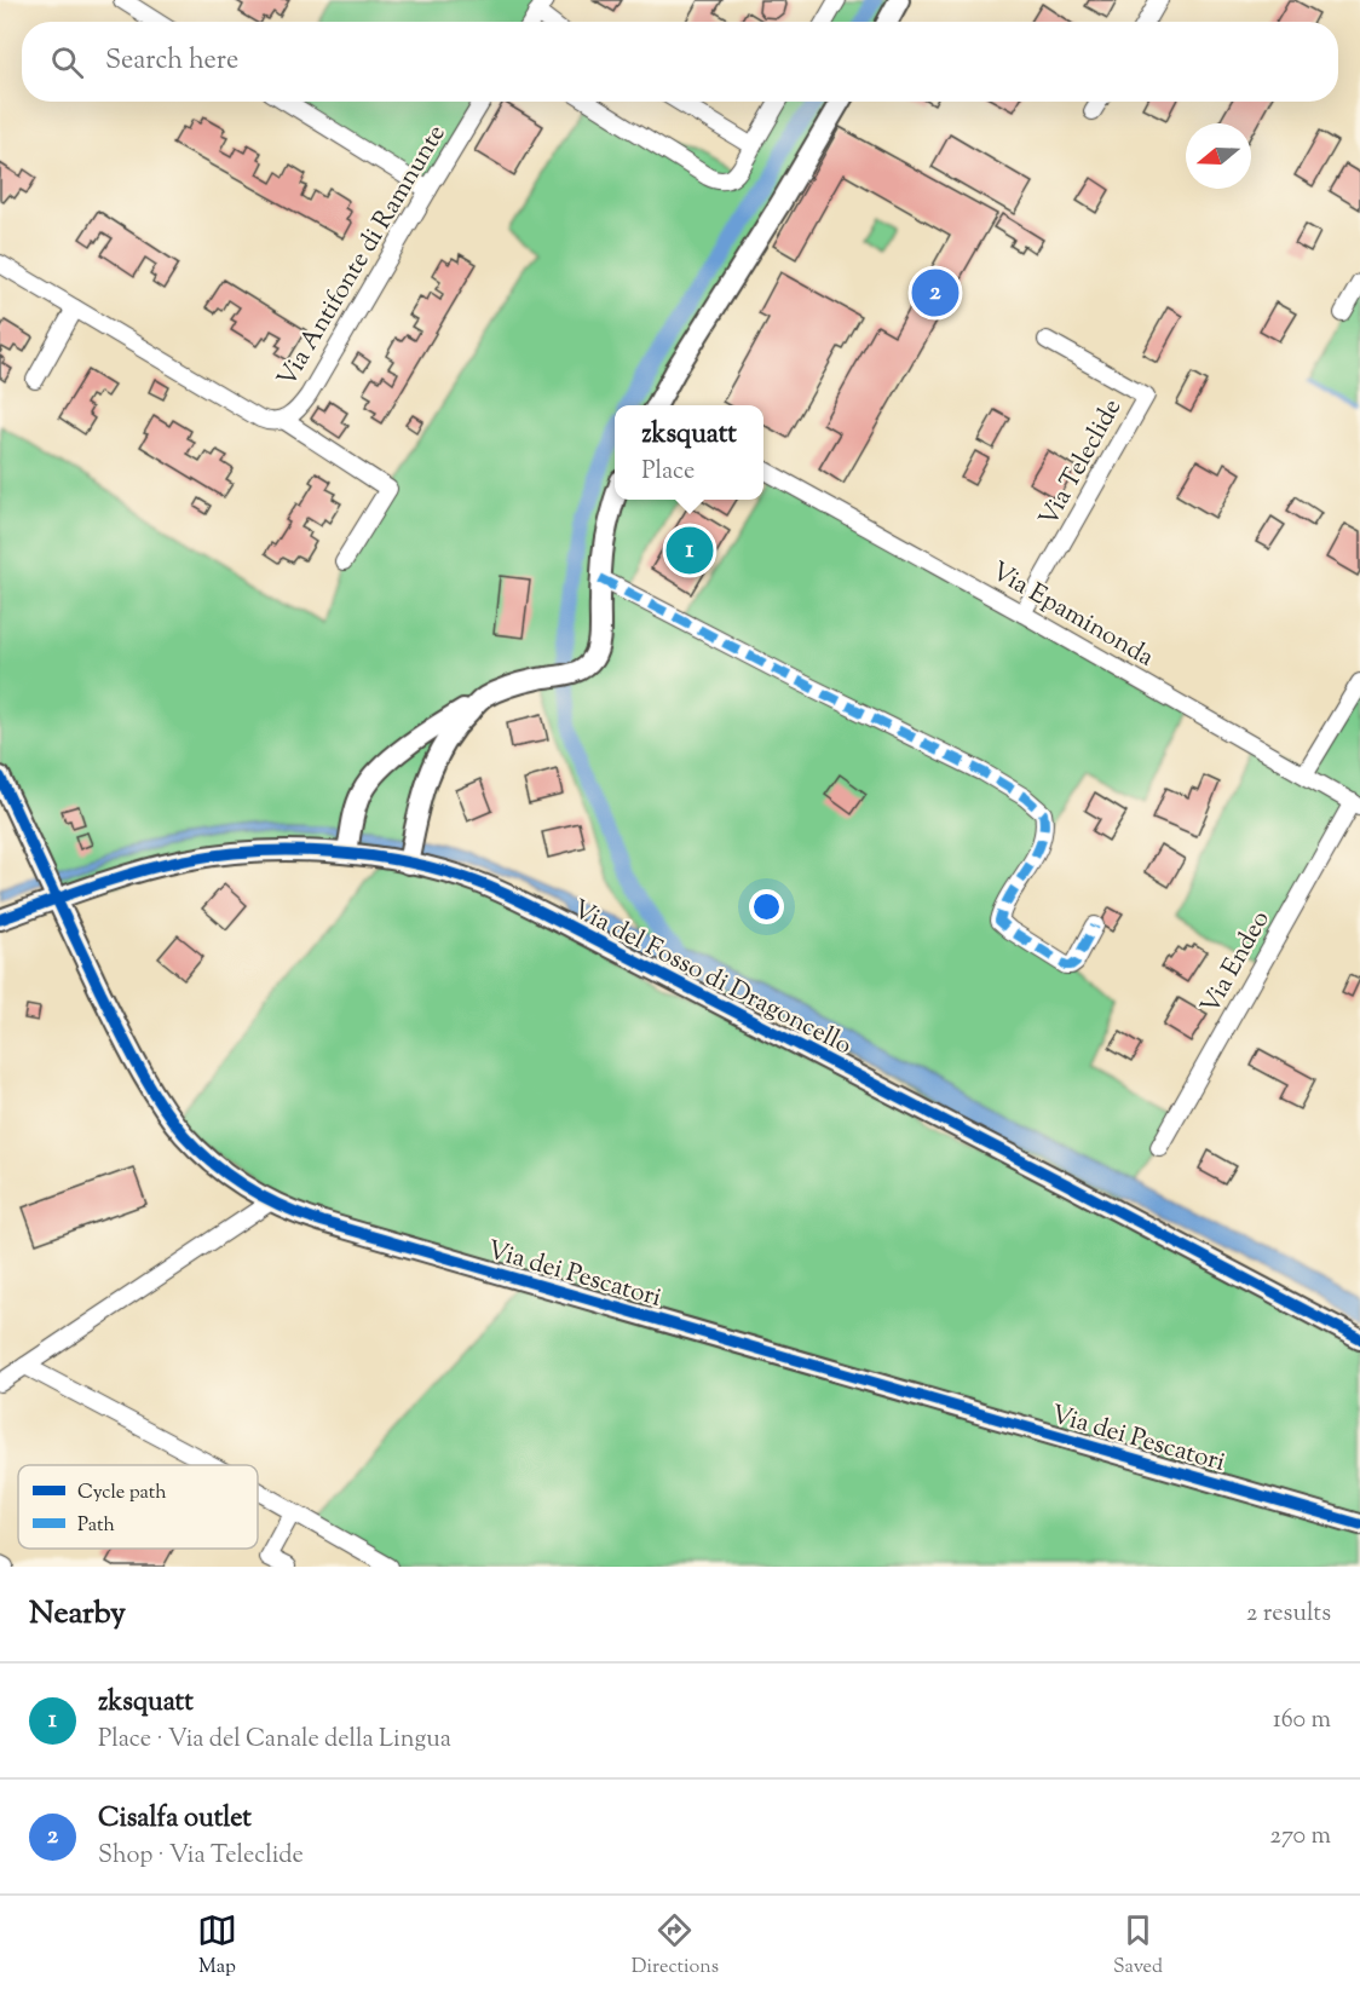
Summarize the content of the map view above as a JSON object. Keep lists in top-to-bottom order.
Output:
{
  "streets": {
    "street": [
      "Via Antifonte di Ramnunte",
      "Via Teleclide",
      "Via Epaminonda",
      "Via Endeo",
      "Via del Fosso di Dragoncello",
      "Via dei Pescatori"
    ]
  },
  "crossings": [
    ["Via Teleclide", "Via Epaminonda"],
    ["Via Epaminonda", "Via Endeo"],
    ["Via del Fosso di Dragoncello", "Via dei Pescatori"]
  ],
  "legend": ["Cycle path", "Path"],
  "north": "left",
  "page": {
    "search": "Search here",
    "pins": ["2", "1"],
    "popup": ["zksquatt", "Place"],
    "heading": ["Nearby", "2 results"],
    "list": [
      {
        "mark": "1",
        "name": "zksquatt",
        "note": "Place · Via del Canale della Lingua",
        "value": "160 m"
      },
      {
        "mark": "2",
        "name": "Cisalfa outlet",
        "note": "Shop · Via Teleclide",
        "value": "270 m"
      }
    ],
    "nav": ["Map", "Directions", "Saved"]
  }
}
